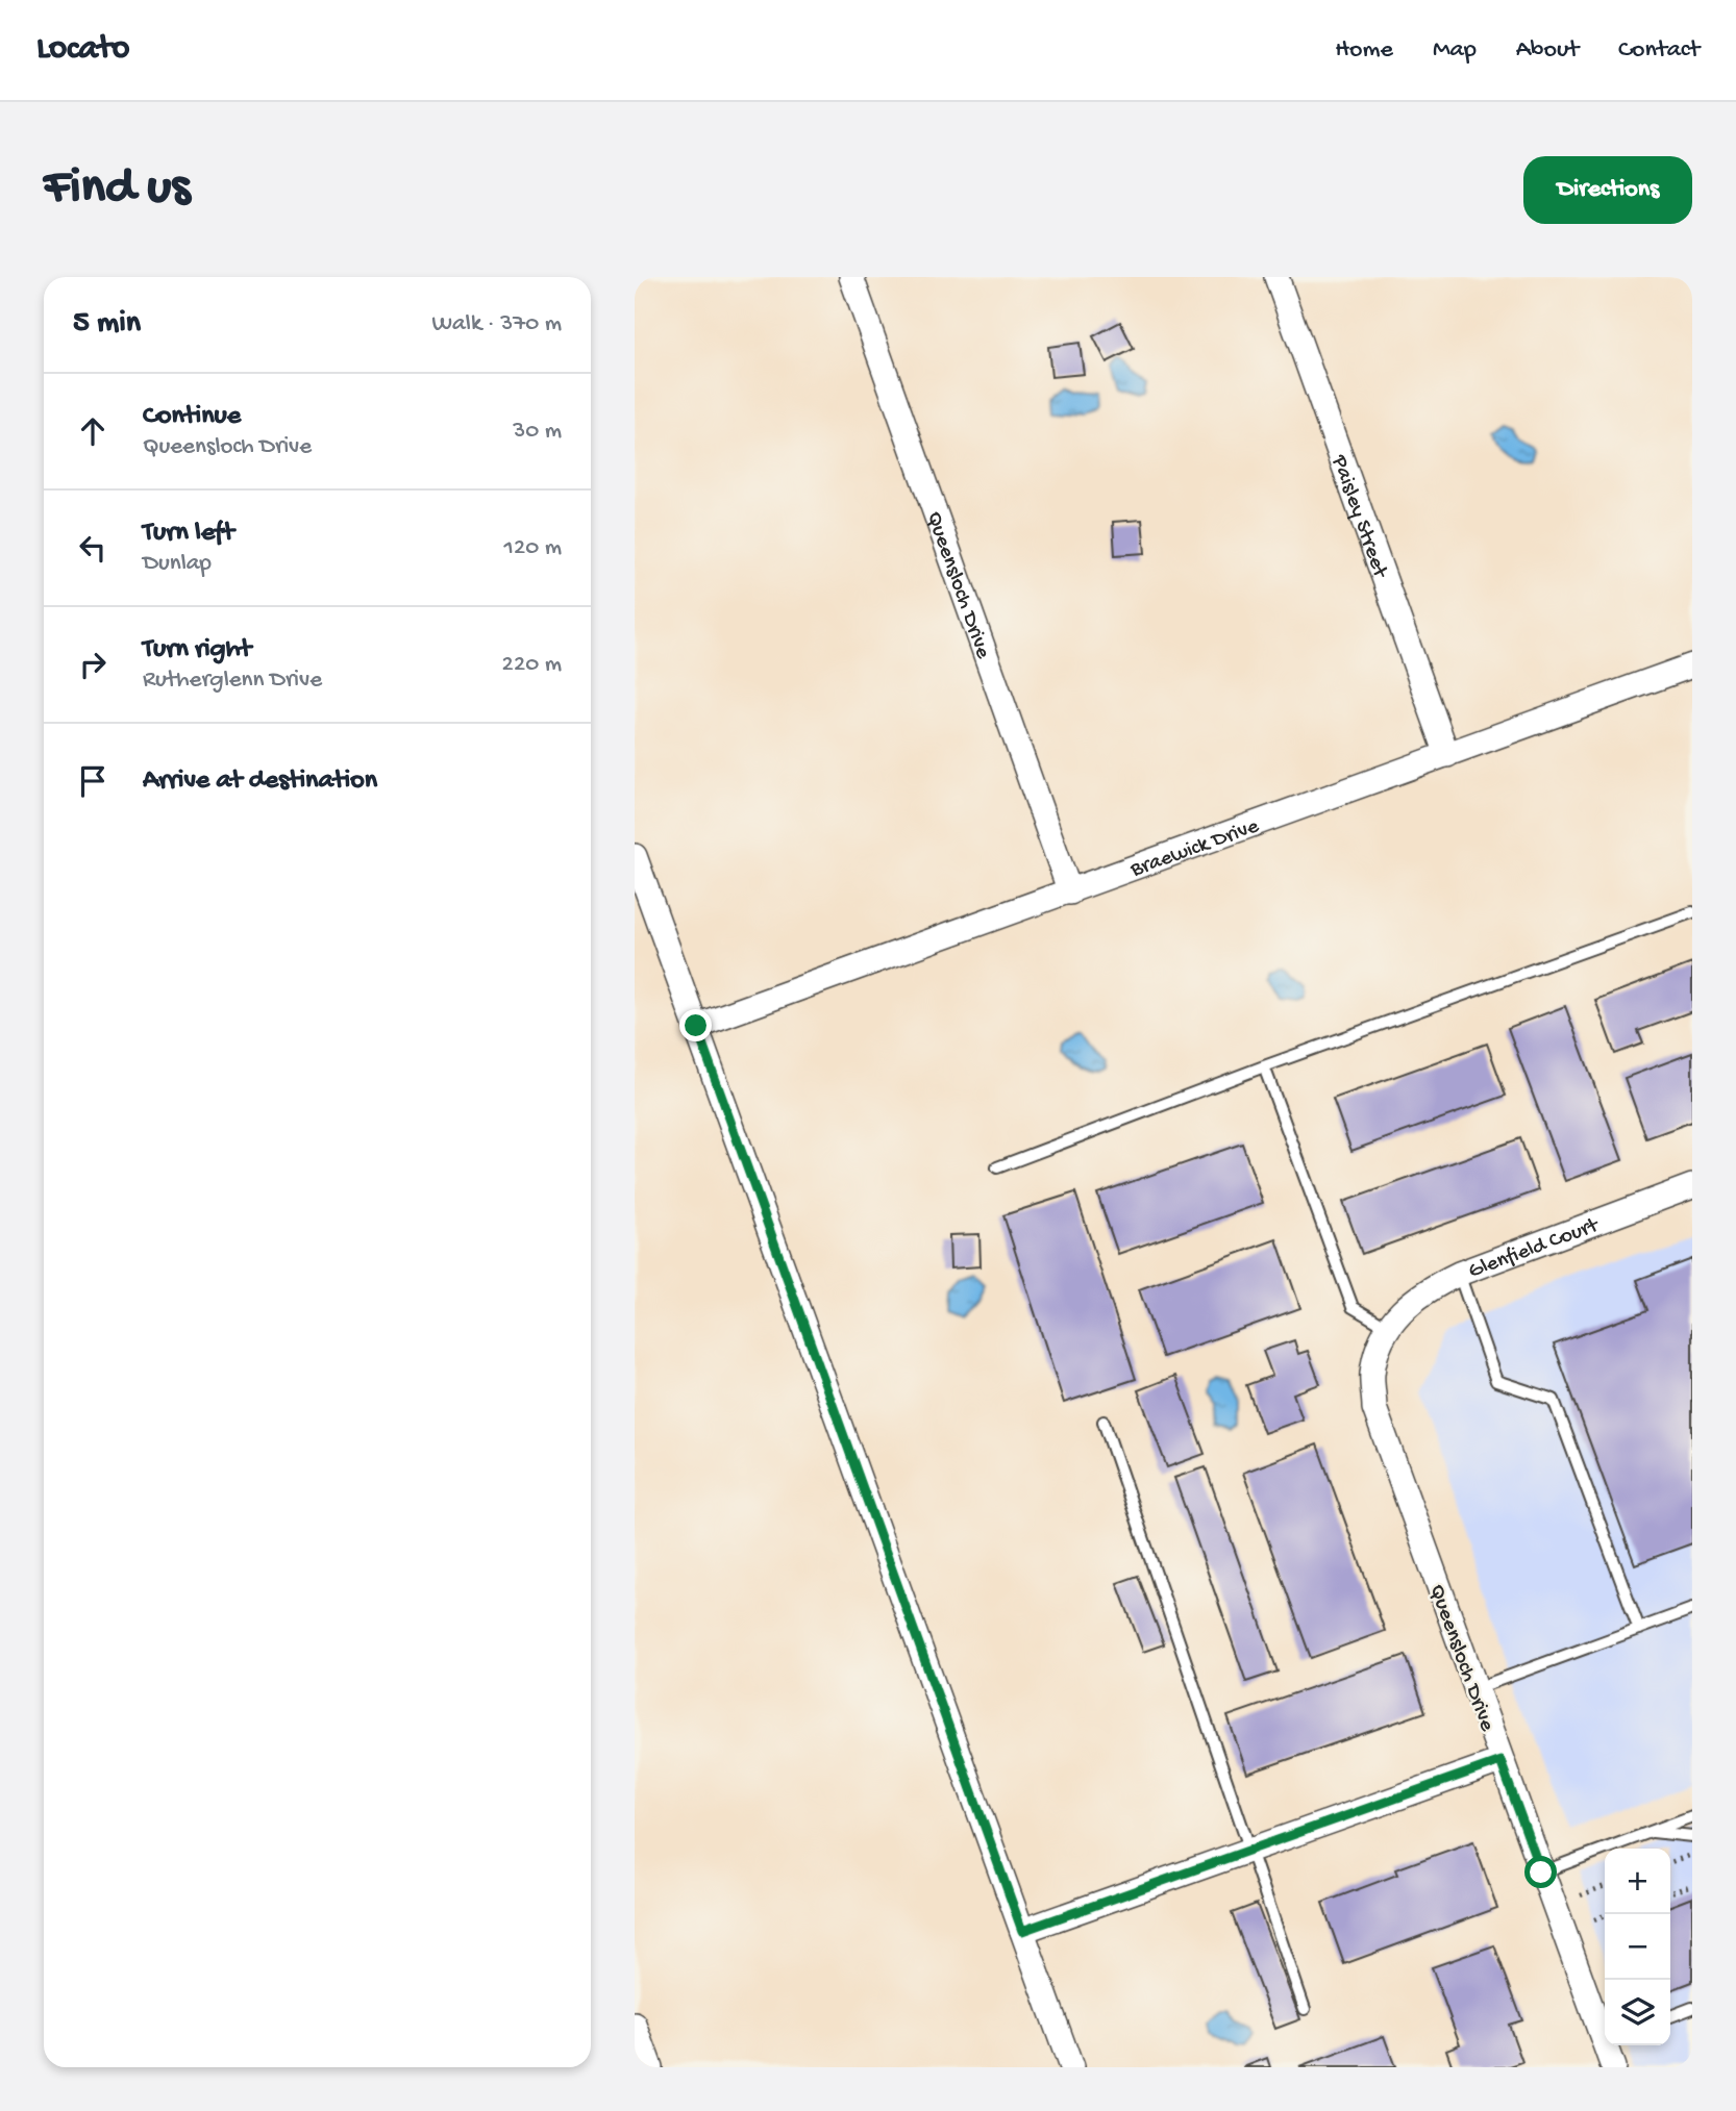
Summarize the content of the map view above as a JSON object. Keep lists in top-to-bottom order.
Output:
{
  "streets": {
    "street": [
      "Paisley Street",
      "Queensloch Drive",
      "Braewick Drive",
      "Glenfield Court"
    ]
  },
  "crossings": [
    ["Paisley Street", "Braewick Drive"],
    ["Queensloch Drive", "Braewick Drive"],
    ["Queensloch Drive", "Glenfield Court"]
  ],
  "page": {
    "header": "Locato",
    "nav": [
      "Home",
      "Map",
      "About",
      "Contact"
    ],
    "buttons": "Directions",
    "title": "Find us",
    "heading": ["5 min", "Walk · 370 m"],
    "list": [
      ["Continue", "Queensloch Drive", "30 m"],
      ["Turn left", "Dunlap", "120 m"],
      ["Turn right", "Rutherglenn Drive", "220 m"],
      "Arrive at destination"
    ],
    "map_buttons": ["+", "−"]
  }
}
